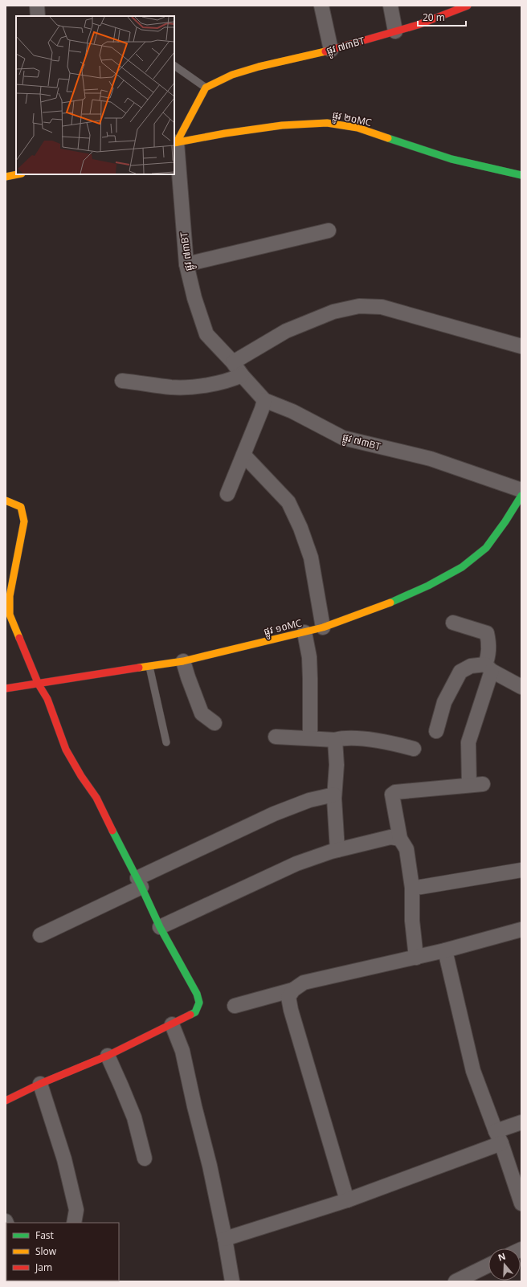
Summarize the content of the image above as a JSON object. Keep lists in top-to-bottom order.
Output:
{
  "streets": {
    "street": ["ផ្លូវ ៧៣BT", "ផ្លូវ ២០MC", "ផ្លូវ ១០MC"]
  },
  "crossings": [
    ["ផ្លូវ ៧៣BT", "ផ្លូវ ២០MC"]
  ],
  "legend": ["Fast", "Slow", "Jam"],
  "scale_bar": "20 m",
  "north": "top"
}
